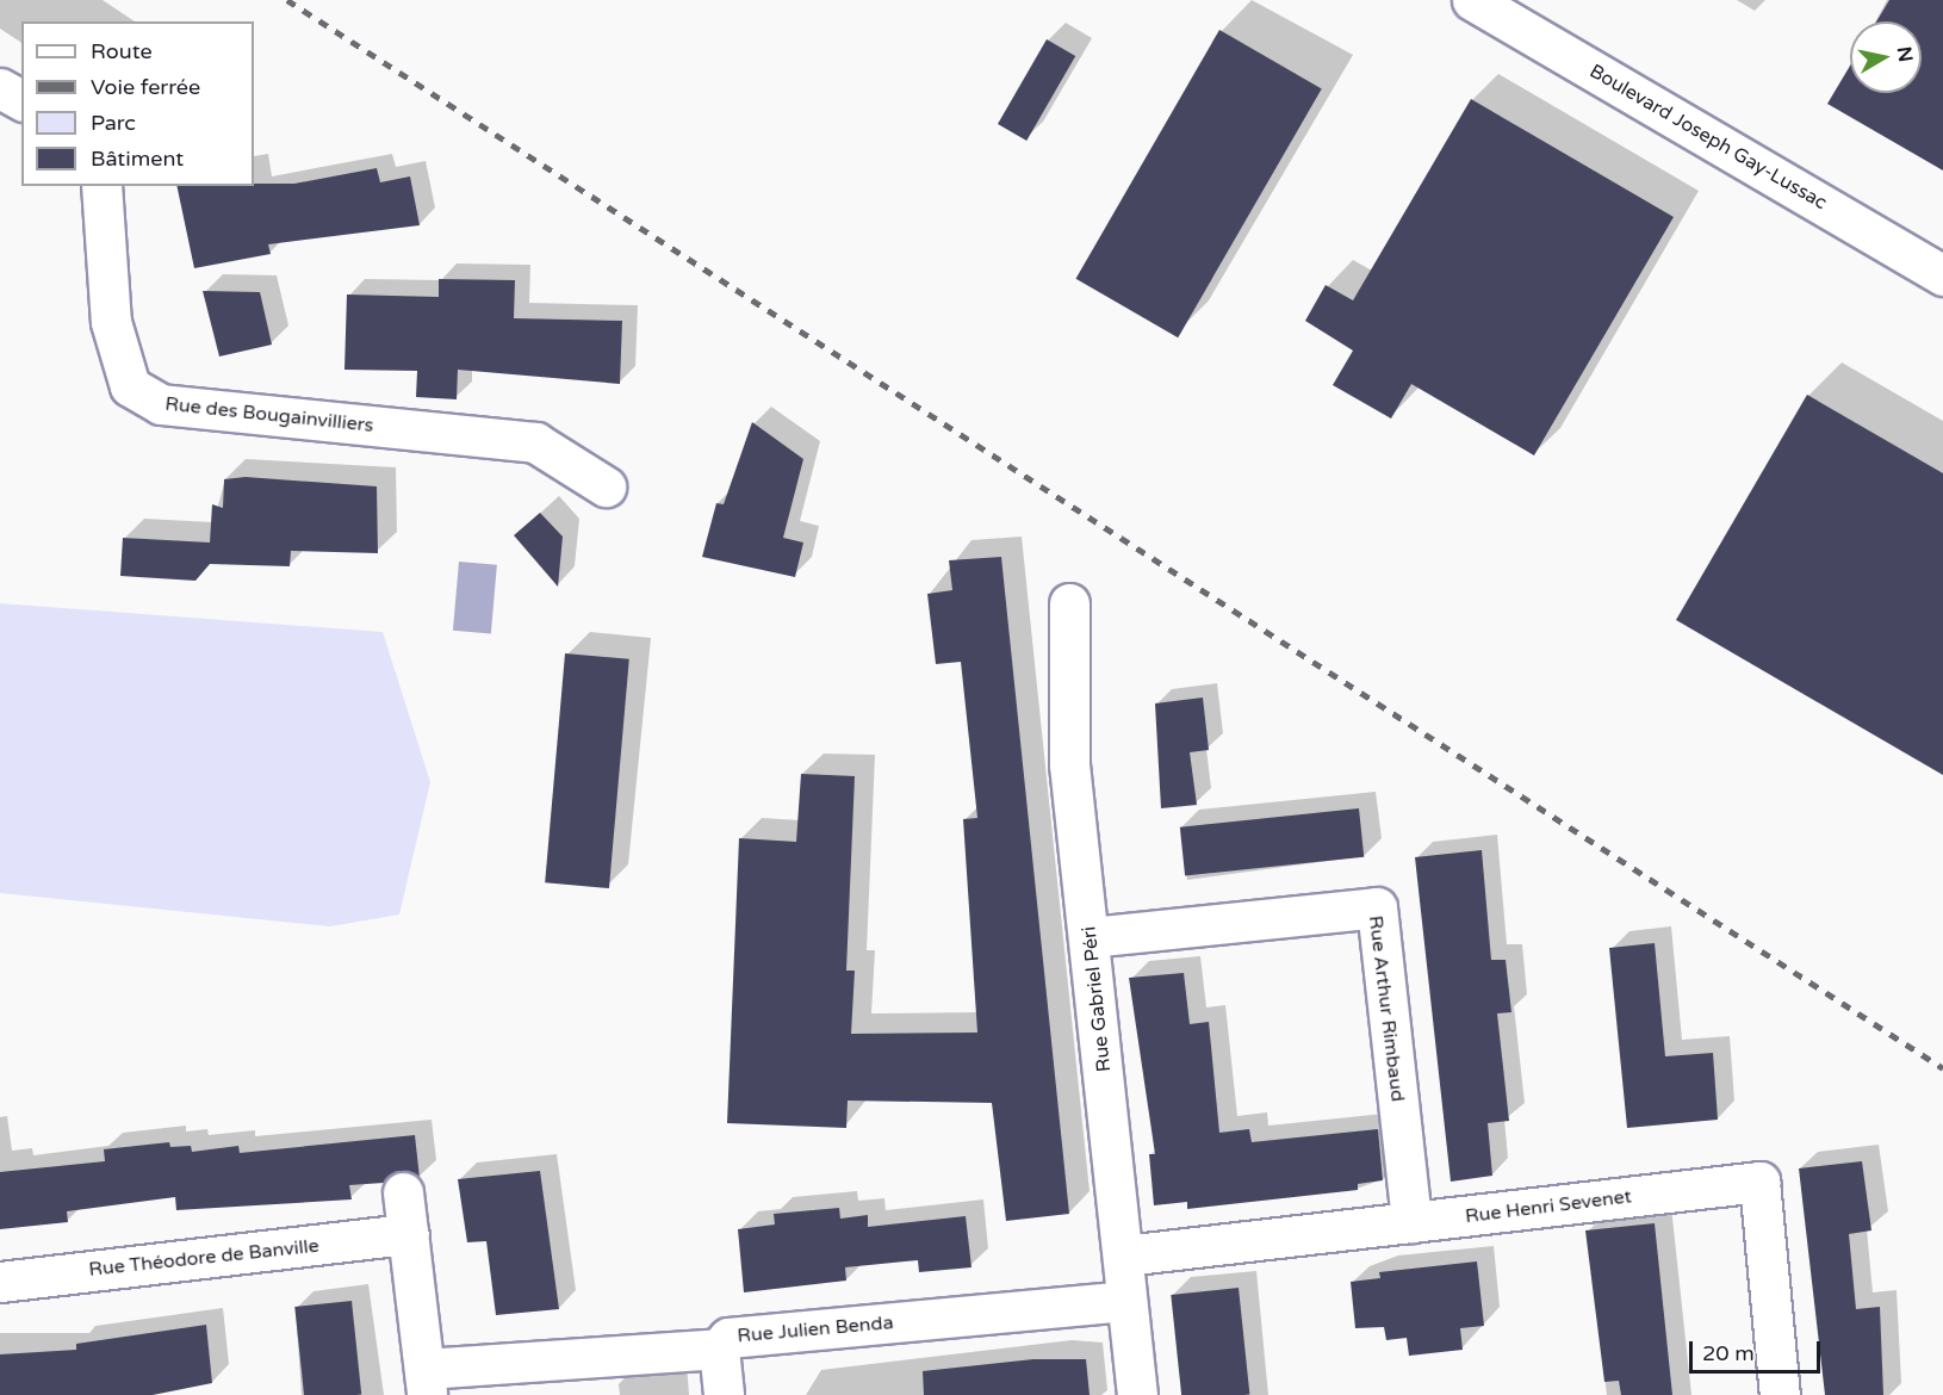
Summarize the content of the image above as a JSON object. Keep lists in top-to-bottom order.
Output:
{
  "streets": {
    "street": [
      "Boulevard Joseph Gay-Lussac",
      "Rue des Bougainvilliers",
      "Rue Gabriel Péri",
      "Rue Arthur Rimbaud",
      "Rue Henri Sevenet",
      "Rue Théodore de Banville",
      "Rue Julien Benda"
    ]
  },
  "crossings": [
    ["Rue Gabriel Péri", "Rue Arthur Rimbaud"],
    ["Rue Gabriel Péri", "Rue Henri Sevenet"],
    ["Rue Gabriel Péri", "Rue Julien Benda"],
    ["Rue Arthur Rimbaud", "Rue Henri Sevenet"]
  ],
  "legend": [
    "Route",
    "Voie ferrée",
    "Parc",
    "Bâtiment"
  ],
  "scale_bar": "20 m",
  "north": "right"
}
